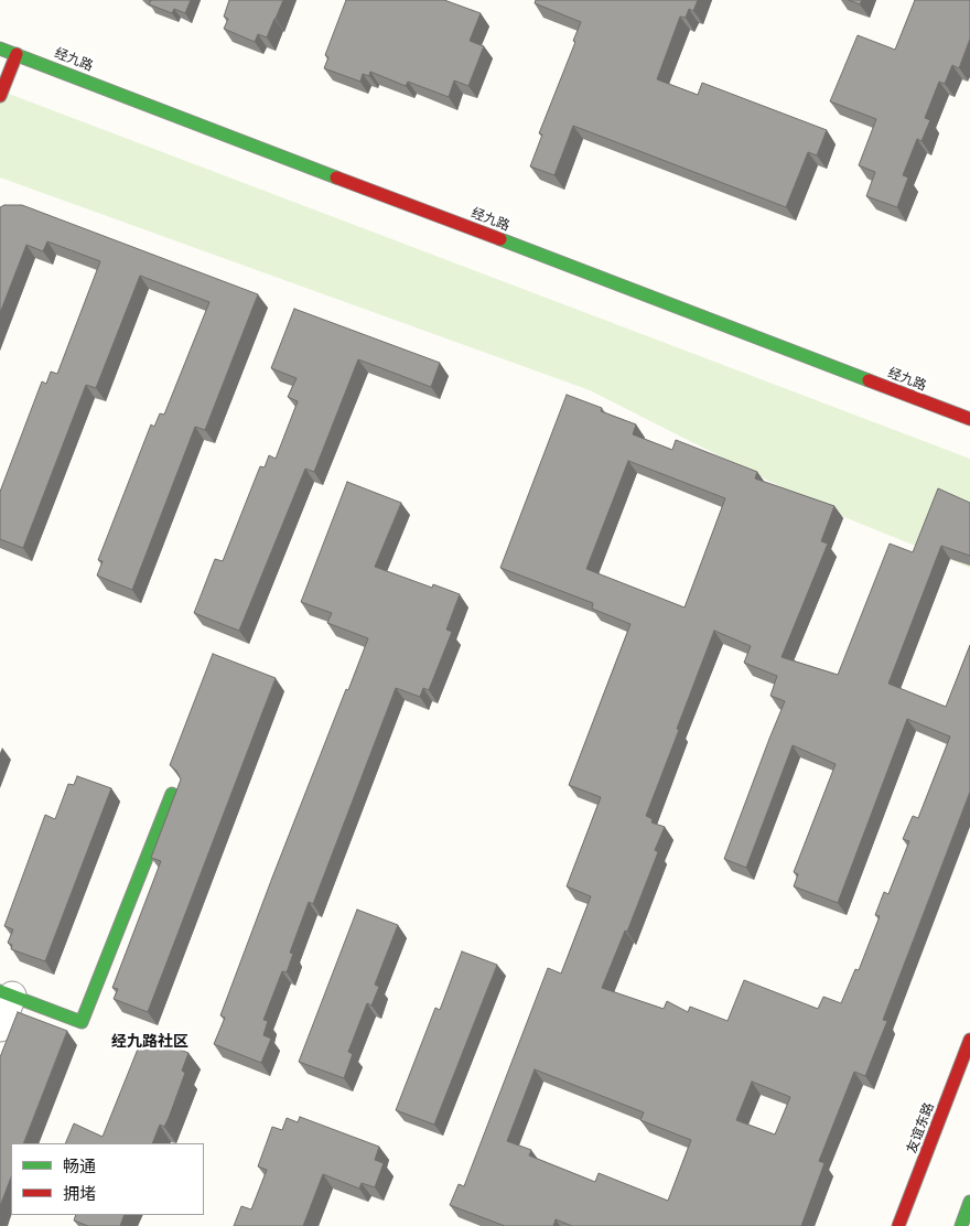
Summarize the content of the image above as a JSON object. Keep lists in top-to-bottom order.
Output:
{
  "streets": {
    "street": ["经九路", "友谊东路"]
  },
  "districts": ["经九路社区"],
  "legend": ["畅通", "拥堵"]
}
